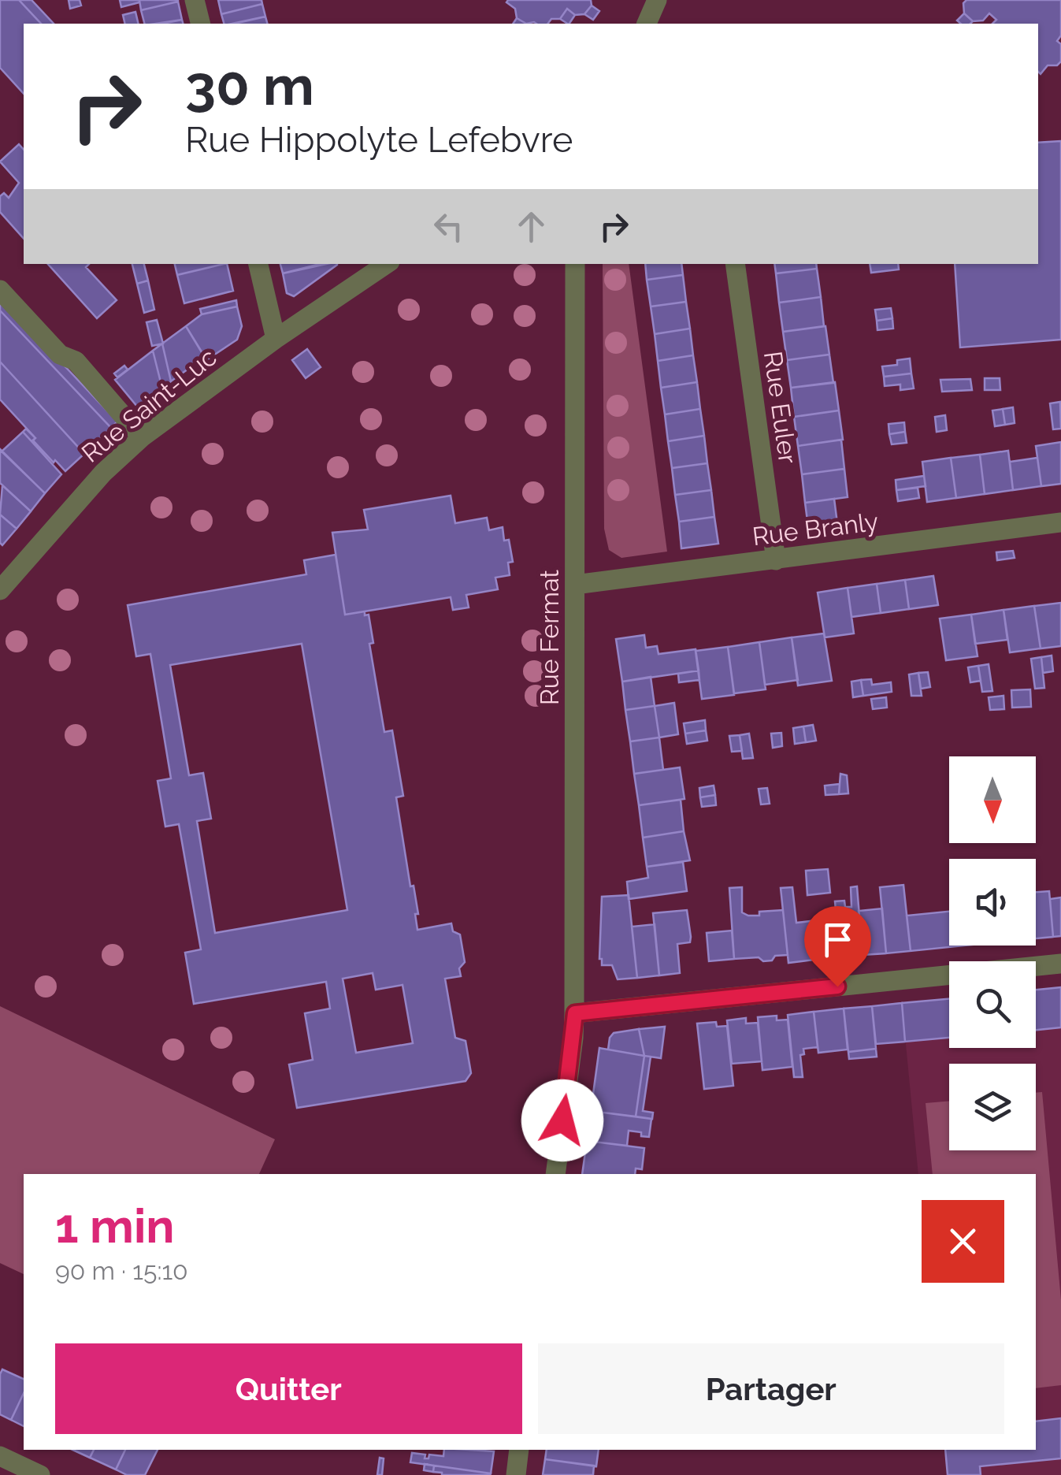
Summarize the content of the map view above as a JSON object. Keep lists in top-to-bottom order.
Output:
{
  "streets": {
    "street": [
      "Rue Saint-Luc",
      "Rue Euler",
      "Rue Branly",
      "Rue Fermat"
    ]
  },
  "crossings": [
    ["Rue Euler", "Rue Branly"],
    ["Rue Branly", "Rue Fermat"]
  ],
  "north": "bottom",
  "page": {
    "turn": ["30 m", "Rue Hippolyte Lefebvre"],
    "heading": ["1 min", "90 m · 15:10"],
    "buttons": ["Quitter", "Partager"]
  }
}
